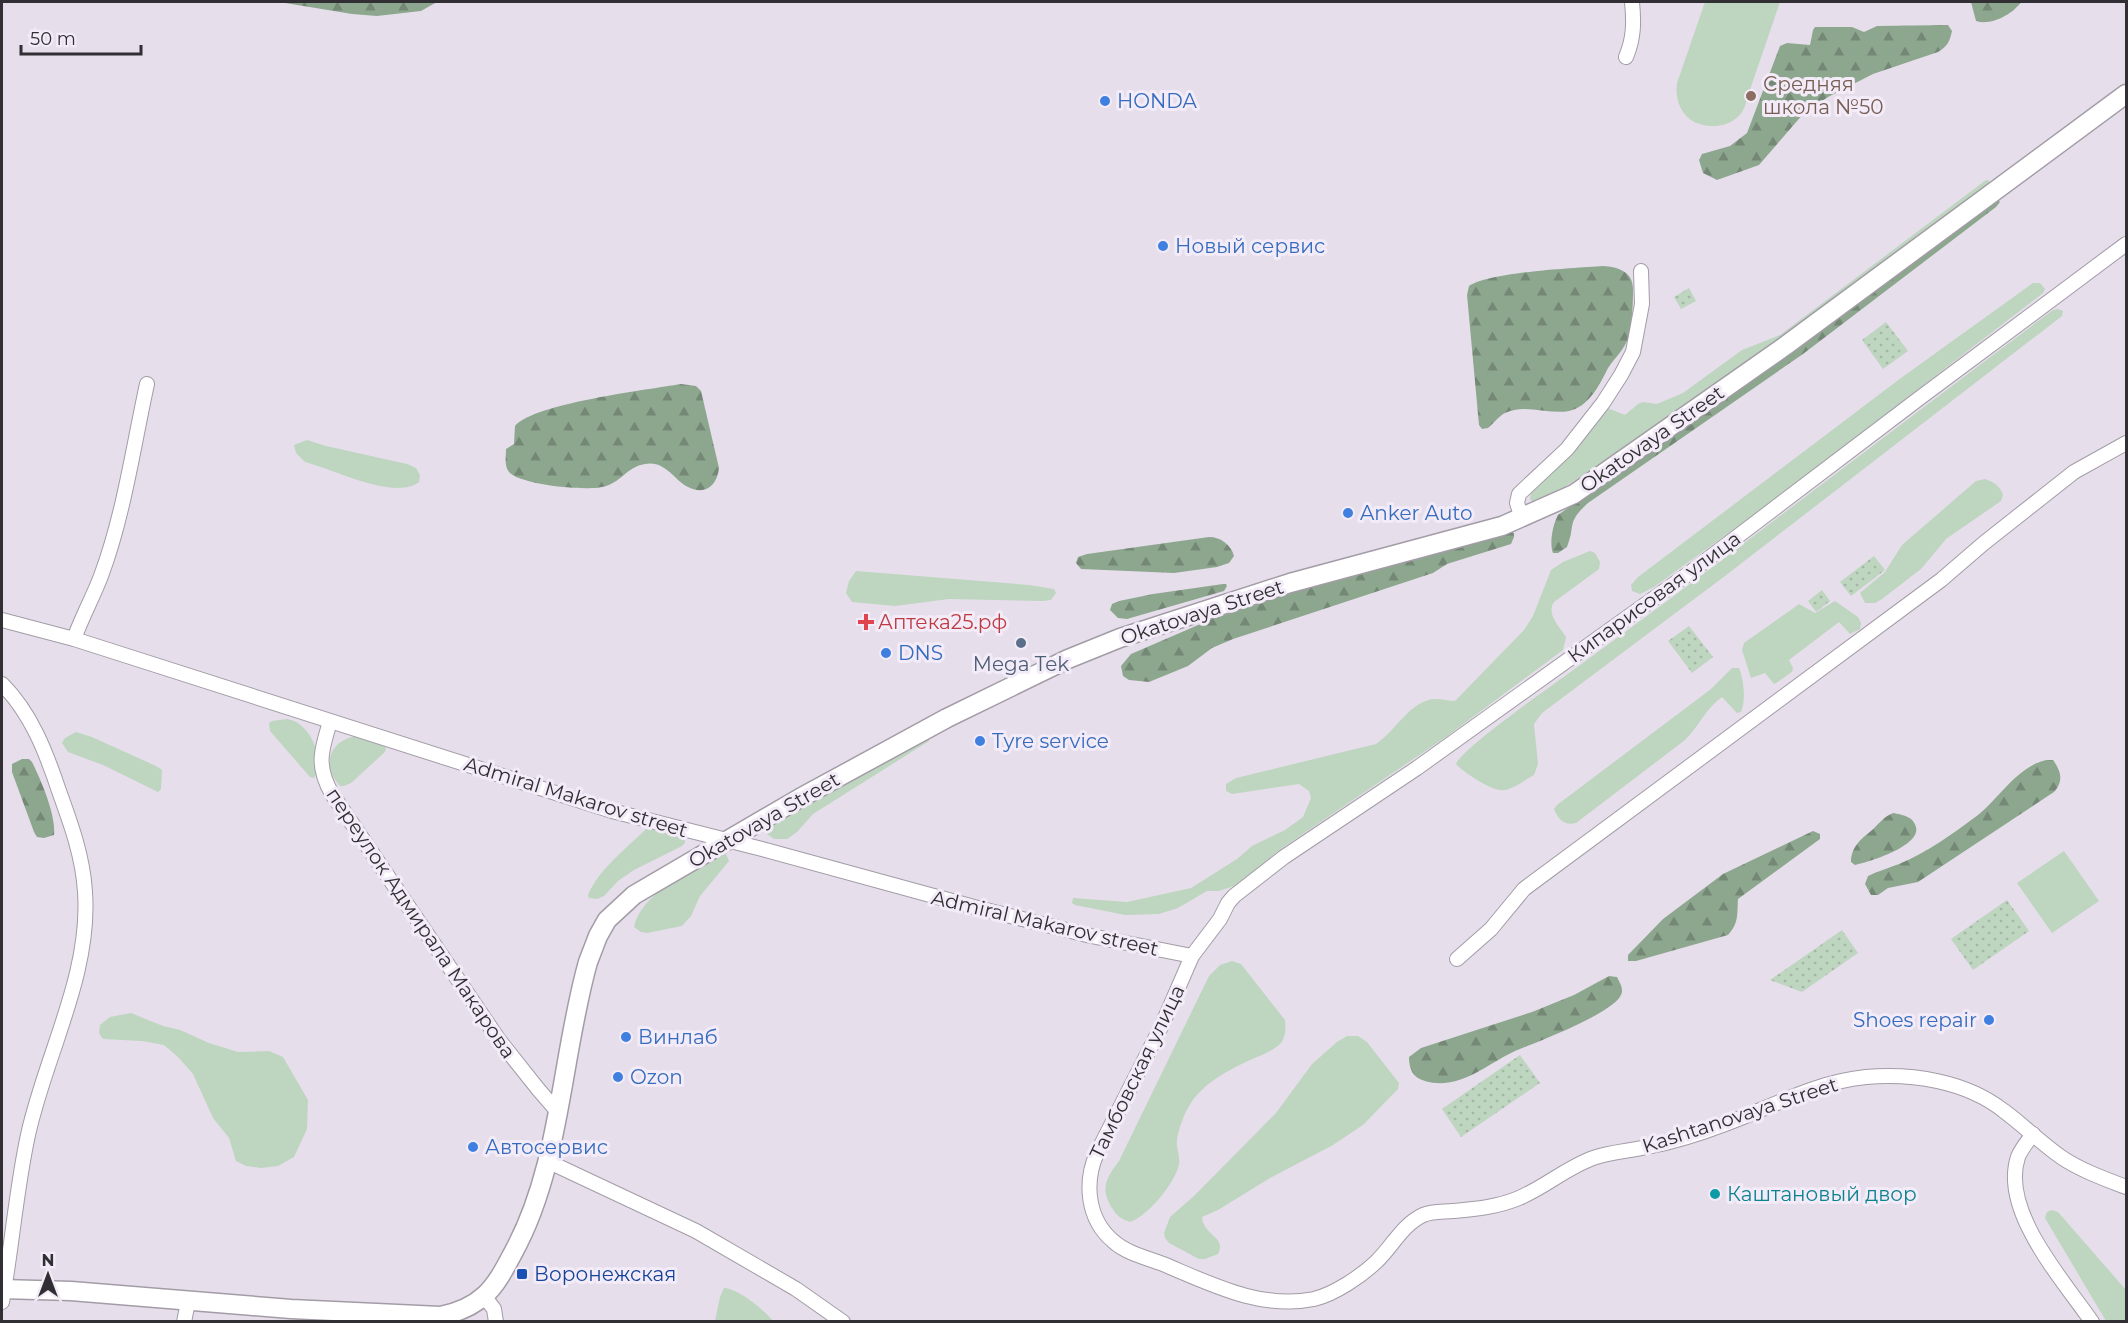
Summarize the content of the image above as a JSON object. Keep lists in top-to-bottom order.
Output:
{
  "streets": {
    "main road": ["Okatovaya Street"],
    "street": [
      "Кипарисовая улица",
      "Admiral Makarov street",
      "переулок Адмирала Макарова",
      "Тамбовская улица",
      "Kashtanovaya Street"
    ]
  },
  "crossings": [
    ["Okatovaya Street", "Admiral Makarov street"],
    ["Okatovaya Street", "переулок Адмирала Макарова"],
    ["Кипарисовая улица", "Admiral Makarov street"],
    ["Кипарисовая улица", "Тамбовская улица"],
    ["Admiral Makarov street", "переулок Адмирала Макарова"],
    ["Admiral Makarov street", "Тамбовская улица"],
    ["Тамбовская улица", "Kashtanovaya Street"]
  ],
  "places": {
    "other": [
      "Средняя школа №50",
      "HONDA",
      "Новый сервис",
      "Anker Auto",
      "Mega Tek",
      "DNS",
      "Tyre service",
      "Shoes repair",
      "Винлаб",
      "Ozon",
      "Автосервис",
      "Каштановый двор"
    ],
    "health": ["Аптека25.рф"],
    "transit": ["Воронежская"]
  },
  "scale_bar": "50 m",
  "north": "top"
}
